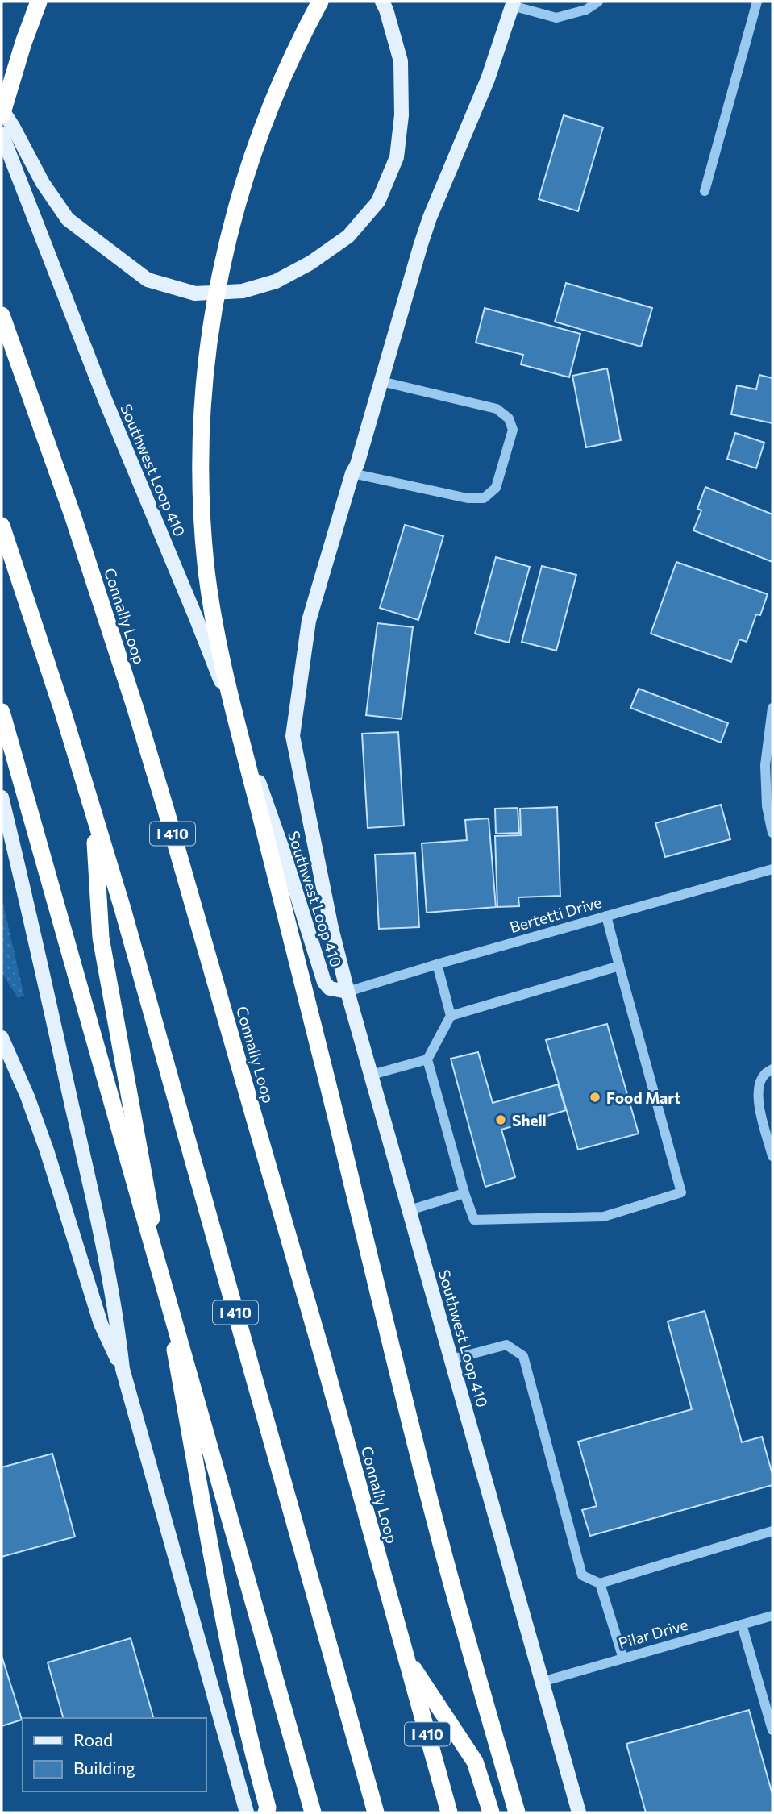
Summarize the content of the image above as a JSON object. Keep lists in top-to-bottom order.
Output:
{
  "streets": {
    "highway": ["Connally Loop", "I 410"],
    "main road": ["Southwest Loop 410"],
    "street": ["Bertetti Drive", "Pilar Drive"]
  },
  "crossings": [
    ["Southwest Loop 410", "Bertetti Drive"],
    ["Southwest Loop 410", "Pilar Drive"]
  ],
  "places": ["Food Mart", "Shell"],
  "legend": ["Road", "Building"]
}
